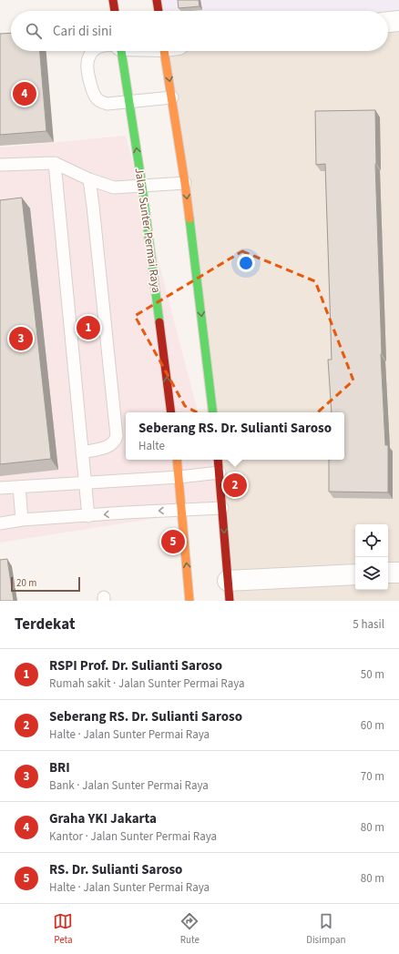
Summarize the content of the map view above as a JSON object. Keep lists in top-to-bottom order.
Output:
{
  "streets": {
    "street": ["Jalan Sunter Permai Raya"]
  },
  "scale_bar": "20 m",
  "page": {
    "search": "Cari di sini",
    "pins": [
      "4",
      "1",
      "3",
      "2",
      "5"
    ],
    "popup": ["Seberang RS. Dr. Sulianti Saroso", "Halte"],
    "scale": "20 m",
    "heading": ["Terdekat", "5 hasil"],
    "list": [
      {
        "mark": "1",
        "name": "RSPI Prof. Dr. Sulianti Saroso",
        "note": "Rumah sakit · Jalan Sunter Permai Raya",
        "value": "50 m"
      },
      {
        "mark": "2",
        "name": "Seberang RS. Dr. Sulianti Saroso",
        "note": "Halte · Jalan Sunter Permai Raya",
        "value": "60 m"
      },
      {
        "mark": "3",
        "name": "BRI",
        "note": "Bank · Jalan Sunter Permai Raya",
        "value": "70 m"
      },
      {
        "mark": "4",
        "name": "Graha YKI Jakarta",
        "note": "Kantor · Jalan Sunter Permai Raya",
        "value": "80 m"
      },
      {
        "mark": "5",
        "name": "RS. Dr. Sulianti Saroso",
        "note": "Halte · Jalan Sunter Permai Raya",
        "value": "80 m"
      }
    ],
    "nav": ["Peta", "Rute", "Disimpan"]
  }
}
